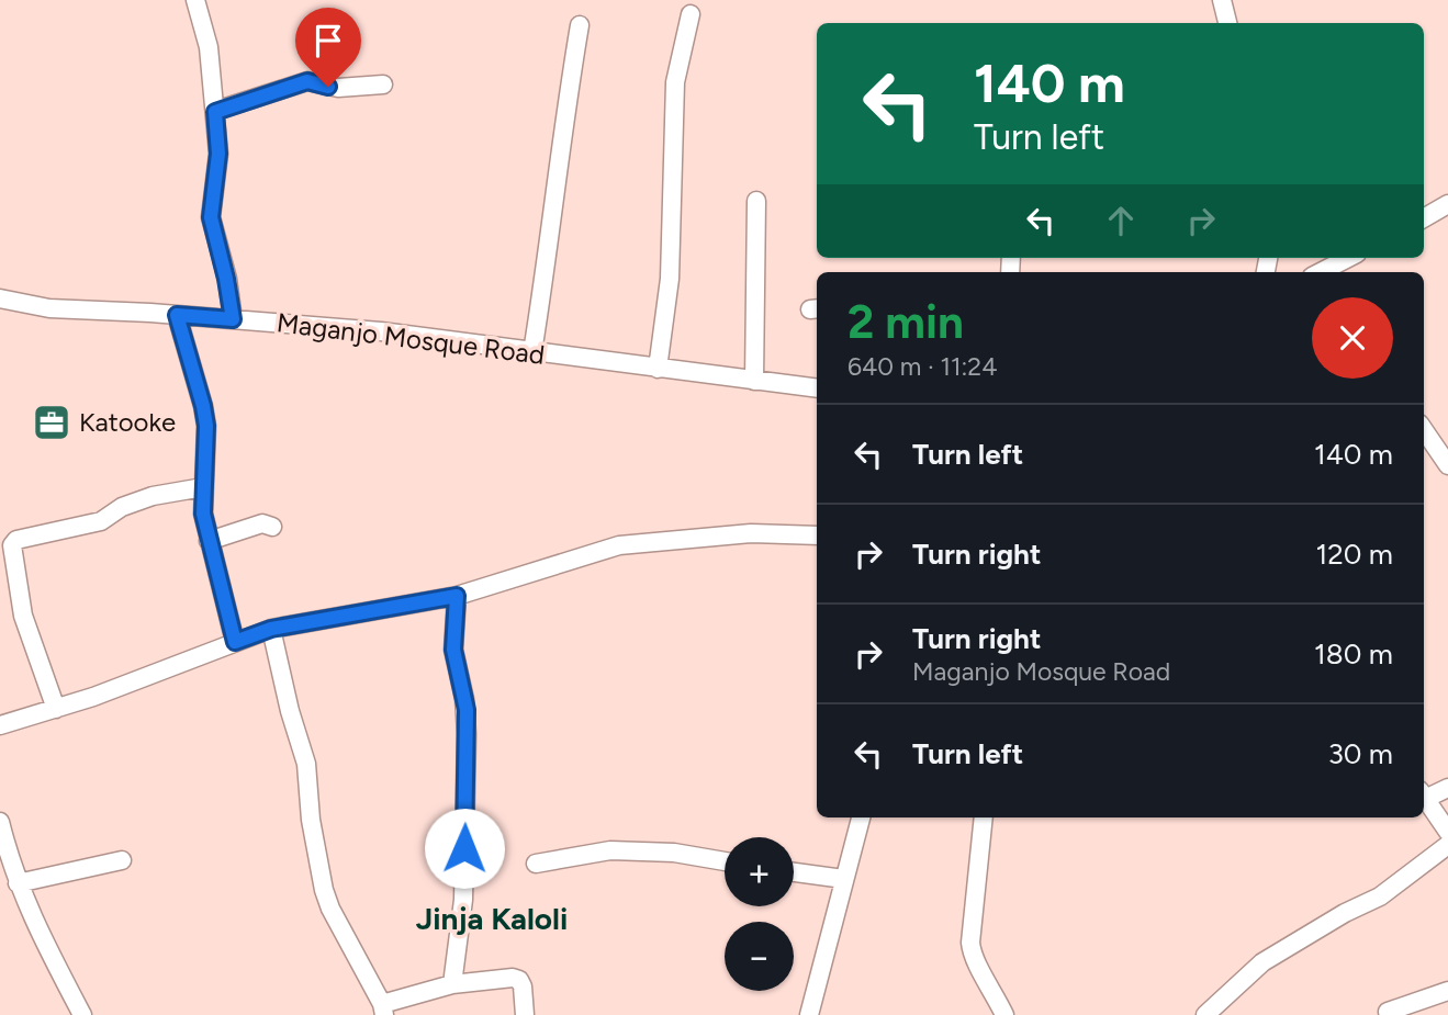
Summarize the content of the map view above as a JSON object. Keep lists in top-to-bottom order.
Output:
{
  "streets": {
    "street": ["Maganjo Mosque Road"]
  },
  "districts": ["Jinja Kaloli"],
  "places": {
    "office": ["Katooke"]
  },
  "page": {
    "turn": ["140 m", "Turn left"],
    "heading": ["2 min", "640 m · 11:24"],
    "list": [
      {
        "name": "Turn left",
        "value": "140 m"
      },
      {
        "name": "Turn right",
        "value": "120 m"
      },
      {
        "name": "Turn right",
        "note": "Maganjo Mosque Road",
        "value": "180 m"
      },
      {
        "name": "Turn left",
        "value": "30 m"
      }
    ],
    "map_buttons": ["+", "−"]
  }
}
